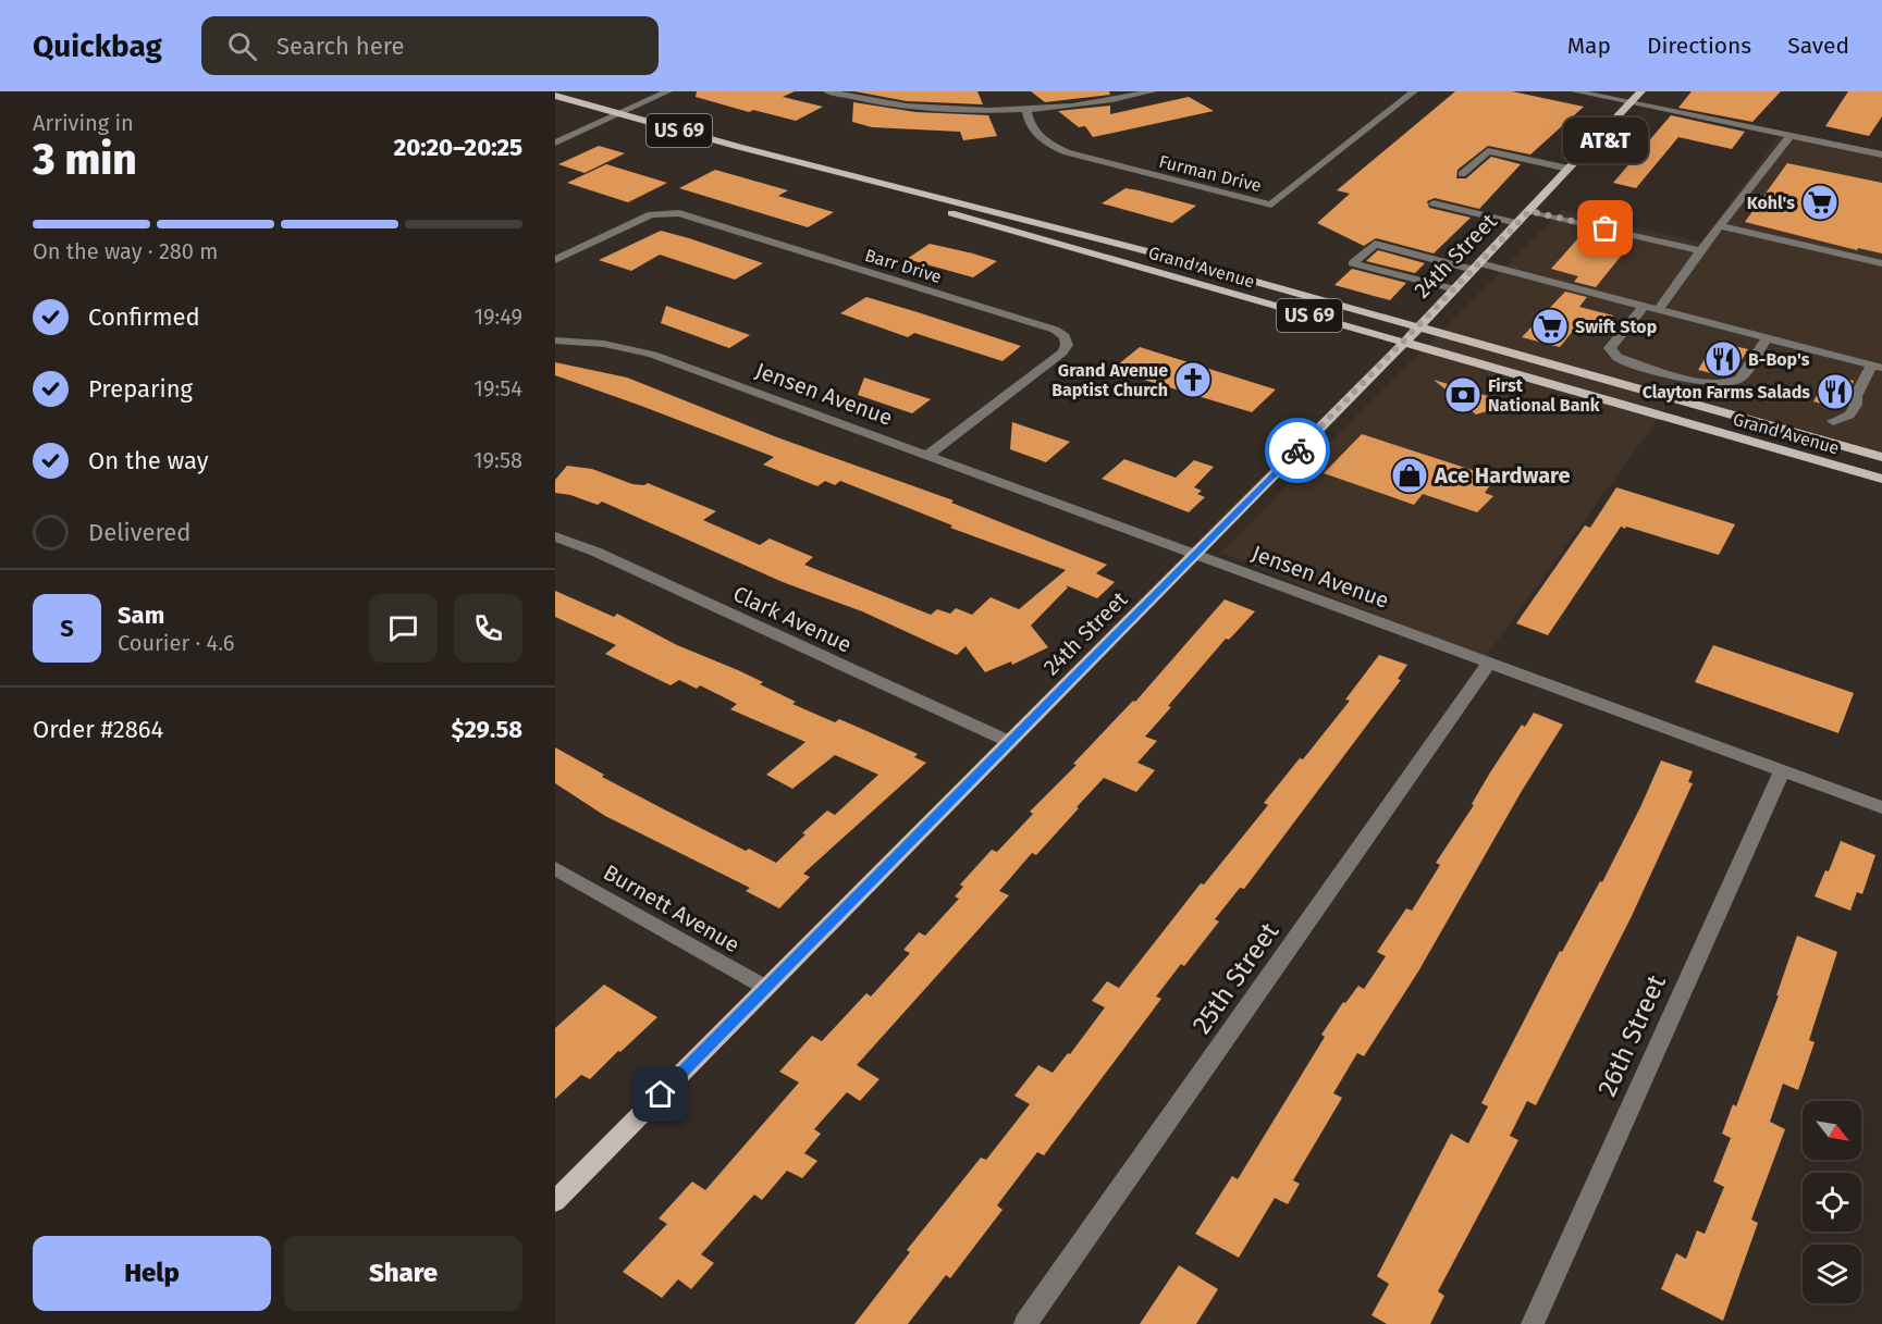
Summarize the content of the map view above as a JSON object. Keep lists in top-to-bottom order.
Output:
{
  "streets": {
    "main road": ["US 69", "24th Street", "Grand Avenue"],
    "street": [
      "Furman Drive",
      "Barr Drive",
      "Jensen Avenue",
      "Clark Avenue",
      "Burnett Avenue",
      "25th Street",
      "26th Street"
    ]
  },
  "crossings": [
    ["24th Street", "Grand Avenue"],
    ["24th Street", "Jensen Avenue"],
    ["24th Street", "Clark Avenue"],
    ["24th Street", "Burnett Avenue"],
    ["Barr Drive", "Jensen Avenue"],
    ["Jensen Avenue", "25th Street"],
    ["Jensen Avenue", "26th Street"]
  ],
  "places": {
    "supermarket": ["Kohl's", "Swift Stop"],
    "other": ["AT&T"],
    "restaurant": ["B-Bop's", "Clayton Farms Salads"],
    "church": ["Grand Avenue Baptist Church"],
    "bank": ["First National Bank"],
    "shop": ["Ace Hardware"]
  },
  "north": "bottom right",
  "page": {
    "header": "Quickbag",
    "search": "Search here",
    "nav": ["Map", "Directions", "Saved"],
    "heading": ["3 min", "Arriving in", "20:20–20:25"],
    "panel": [
      "Sam",
      "Courier · 4.6",
      "Order #2864",
      "$29.58"
    ],
    "bubble": "AT&T",
    "bar": "On the way · 280 m",
    "list": [
      ["Confirmed", "19:49"],
      ["Preparing", "19:54"],
      ["On the way", "19:58"],
      "Delivered"
    ],
    "round": "S",
    "buttons": ["Help", "Share"]
  }
}
